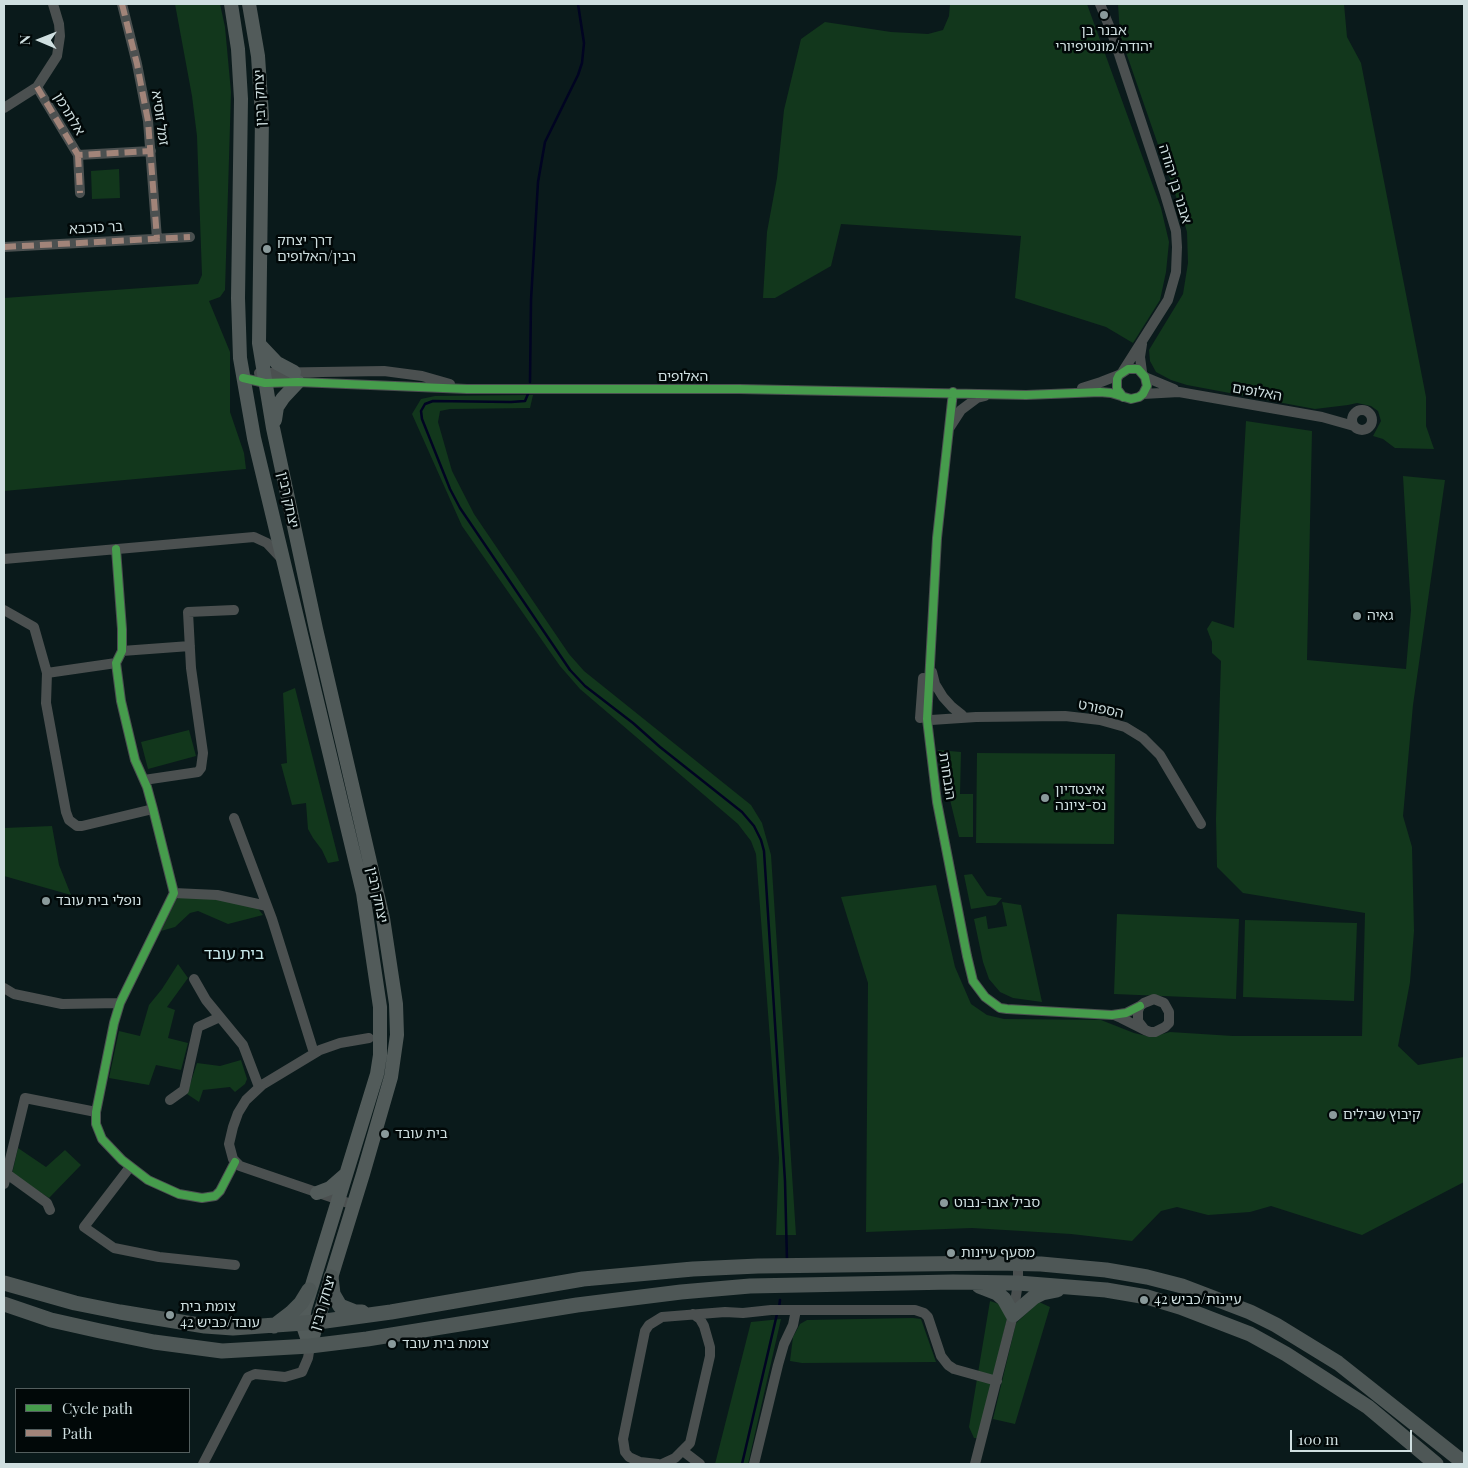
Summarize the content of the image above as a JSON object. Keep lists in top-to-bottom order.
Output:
{
  "streets": {
    "main road": ["יצחק רבין"],
    "street": [
      "אלתרמן",
      "זמל זוסיא",
      "אבנר בן יהודה",
      "בר כוכבא",
      "האלופים",
      "הספורט",
      "הנבחרת"
    ]
  },
  "crossings": [
    ["יצחק רבין", "האלופים"],
    ["אלתרמן", "זמל זוסיא"],
    ["זמל זוסיא", "בר כוכבא"],
    ["אבנר בן יהודה", "האלופים"],
    ["האלופים", "הנבחרת"],
    ["הספורט", "הנבחרת"]
  ],
  "districts": ["בית עובד"],
  "places": [
    "אבנר בן יהודה/מונטיפיורי",
    "דרך יצחק רבין/האלופים",
    "גאיה",
    "איצטדיון נס-ציונה",
    "נופלי בית עובד",
    "קיבוץ שבילים",
    "בית עובד",
    "סביל אבו-נבוט",
    "מסעף עיינות",
    "עיינות/כביש 42",
    "צומת בית עובד/כביש 42",
    "צומת בית עובד"
  ],
  "legend": ["Cycle path", "Path"],
  "scale_bar": "100 m",
  "north": "left"
}
